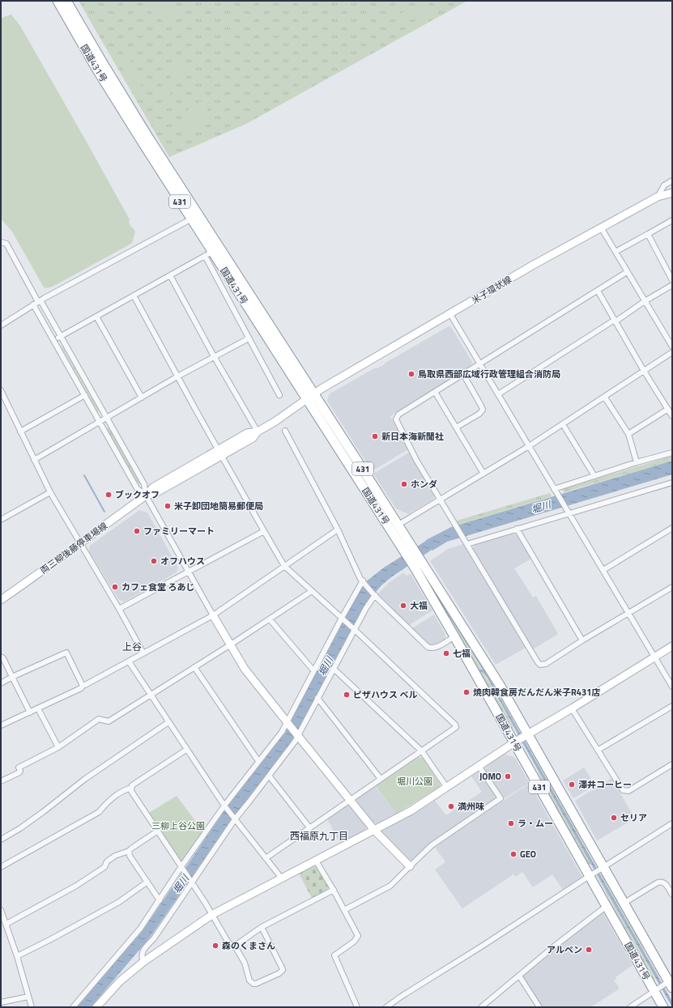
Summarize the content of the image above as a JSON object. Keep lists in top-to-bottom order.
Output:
{
  "streets": {
    "highway": ["国道431号", "431"],
    "street": ["米子環状線", "両三柳後藤停車場線"]
  },
  "crossings": [
    ["国道431号", "米子環状線"],
    ["国道431号", "両三柳後藤停車場線"],
    ["米子環状線", "両三柳後藤停車場線"]
  ],
  "districts": ["上谷", "西福原九丁目"],
  "water": ["堀川"],
  "parks": ["堀川公園", "三柳上谷公園"],
  "places": [
    "鳥取県西部広域行政管理組合消防局",
    "新日本海新聞社",
    "ホンダ",
    "ブックオフ",
    "米子卸団地簡易郵便局",
    "ファミリーマート",
    "オフハウス",
    "カフェ食堂 ろあじ",
    "大福",
    "七福",
    "焼肉韓食房だんだん米子R431店",
    "ピザハウス ベル",
    "JOMO",
    "澤井コーヒー",
    "満州味",
    "セリア",
    "ラ・ムー",
    "GEO",
    "森のくまさん",
    "アルペン"
  ]
}
